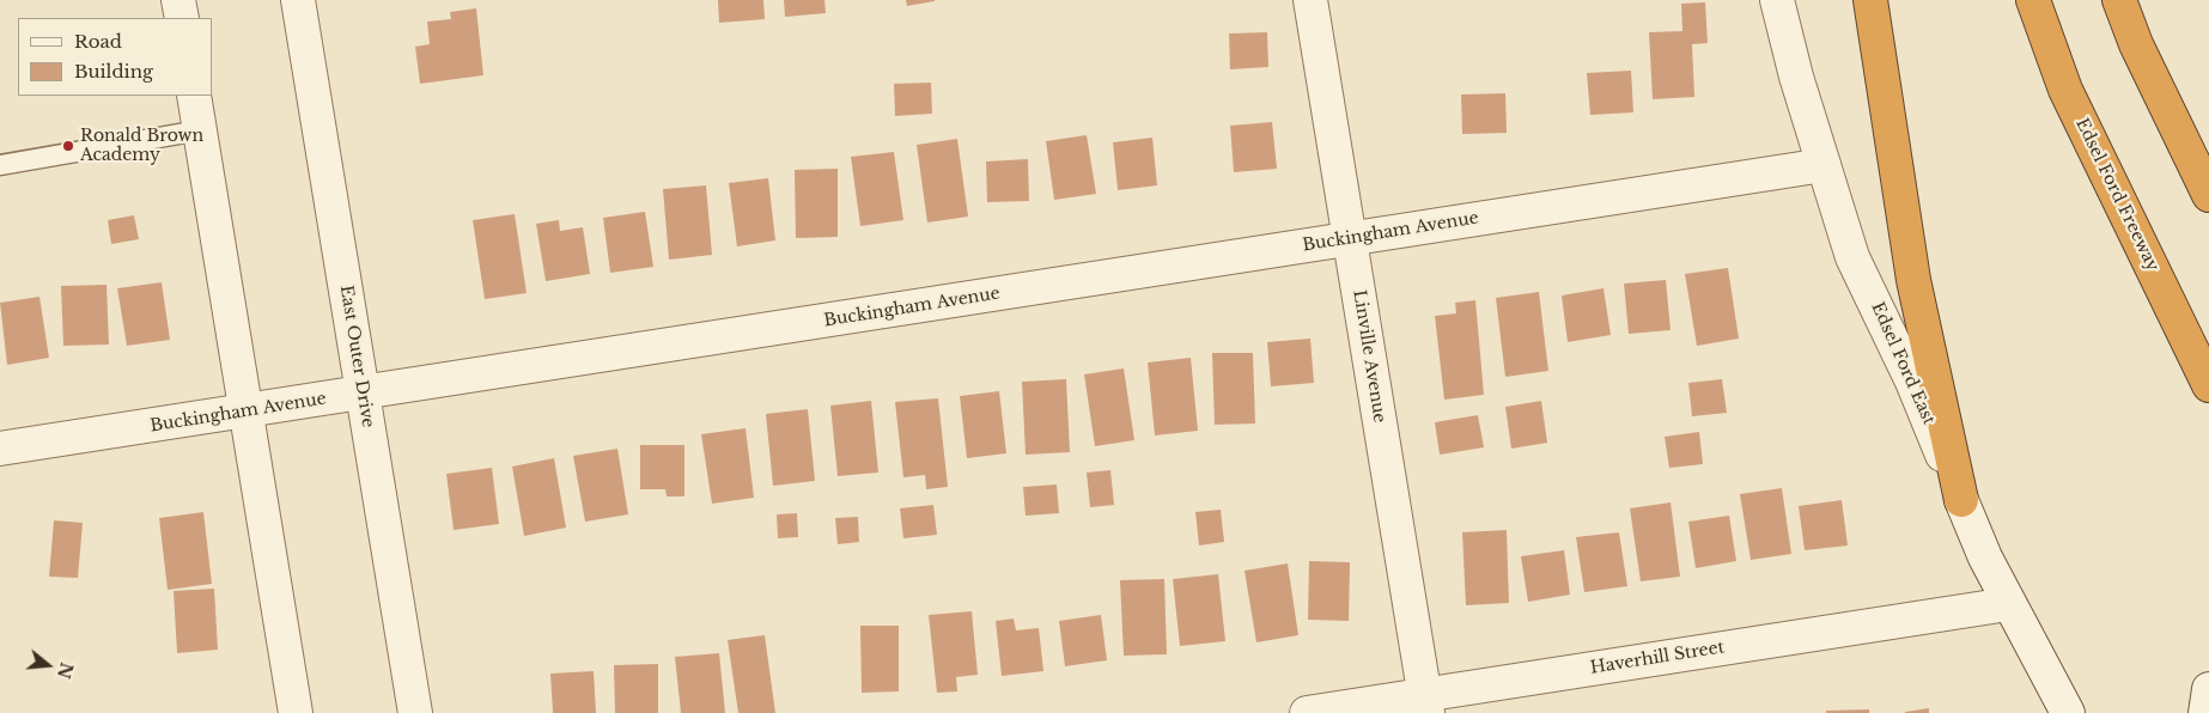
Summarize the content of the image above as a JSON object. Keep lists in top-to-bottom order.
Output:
{
  "streets": {
    "highway": ["Edsel Ford Freeway"],
    "street": [
      "Buckingham Avenue",
      "East Outer Drive",
      "Linville Avenue",
      "Edsel Ford East",
      "Haverhill Street"
    ]
  },
  "crossings": [
    ["Buckingham Avenue", "East Outer Drive"],
    ["Buckingham Avenue", "Linville Avenue"],
    ["Buckingham Avenue", "Edsel Ford East"],
    ["Linville Avenue", "Haverhill Street"],
    ["Edsel Ford East", "Haverhill Street"]
  ],
  "places": ["Ronald Brown Academy"],
  "legend": ["Road", "Building"],
  "north": "right"
}
